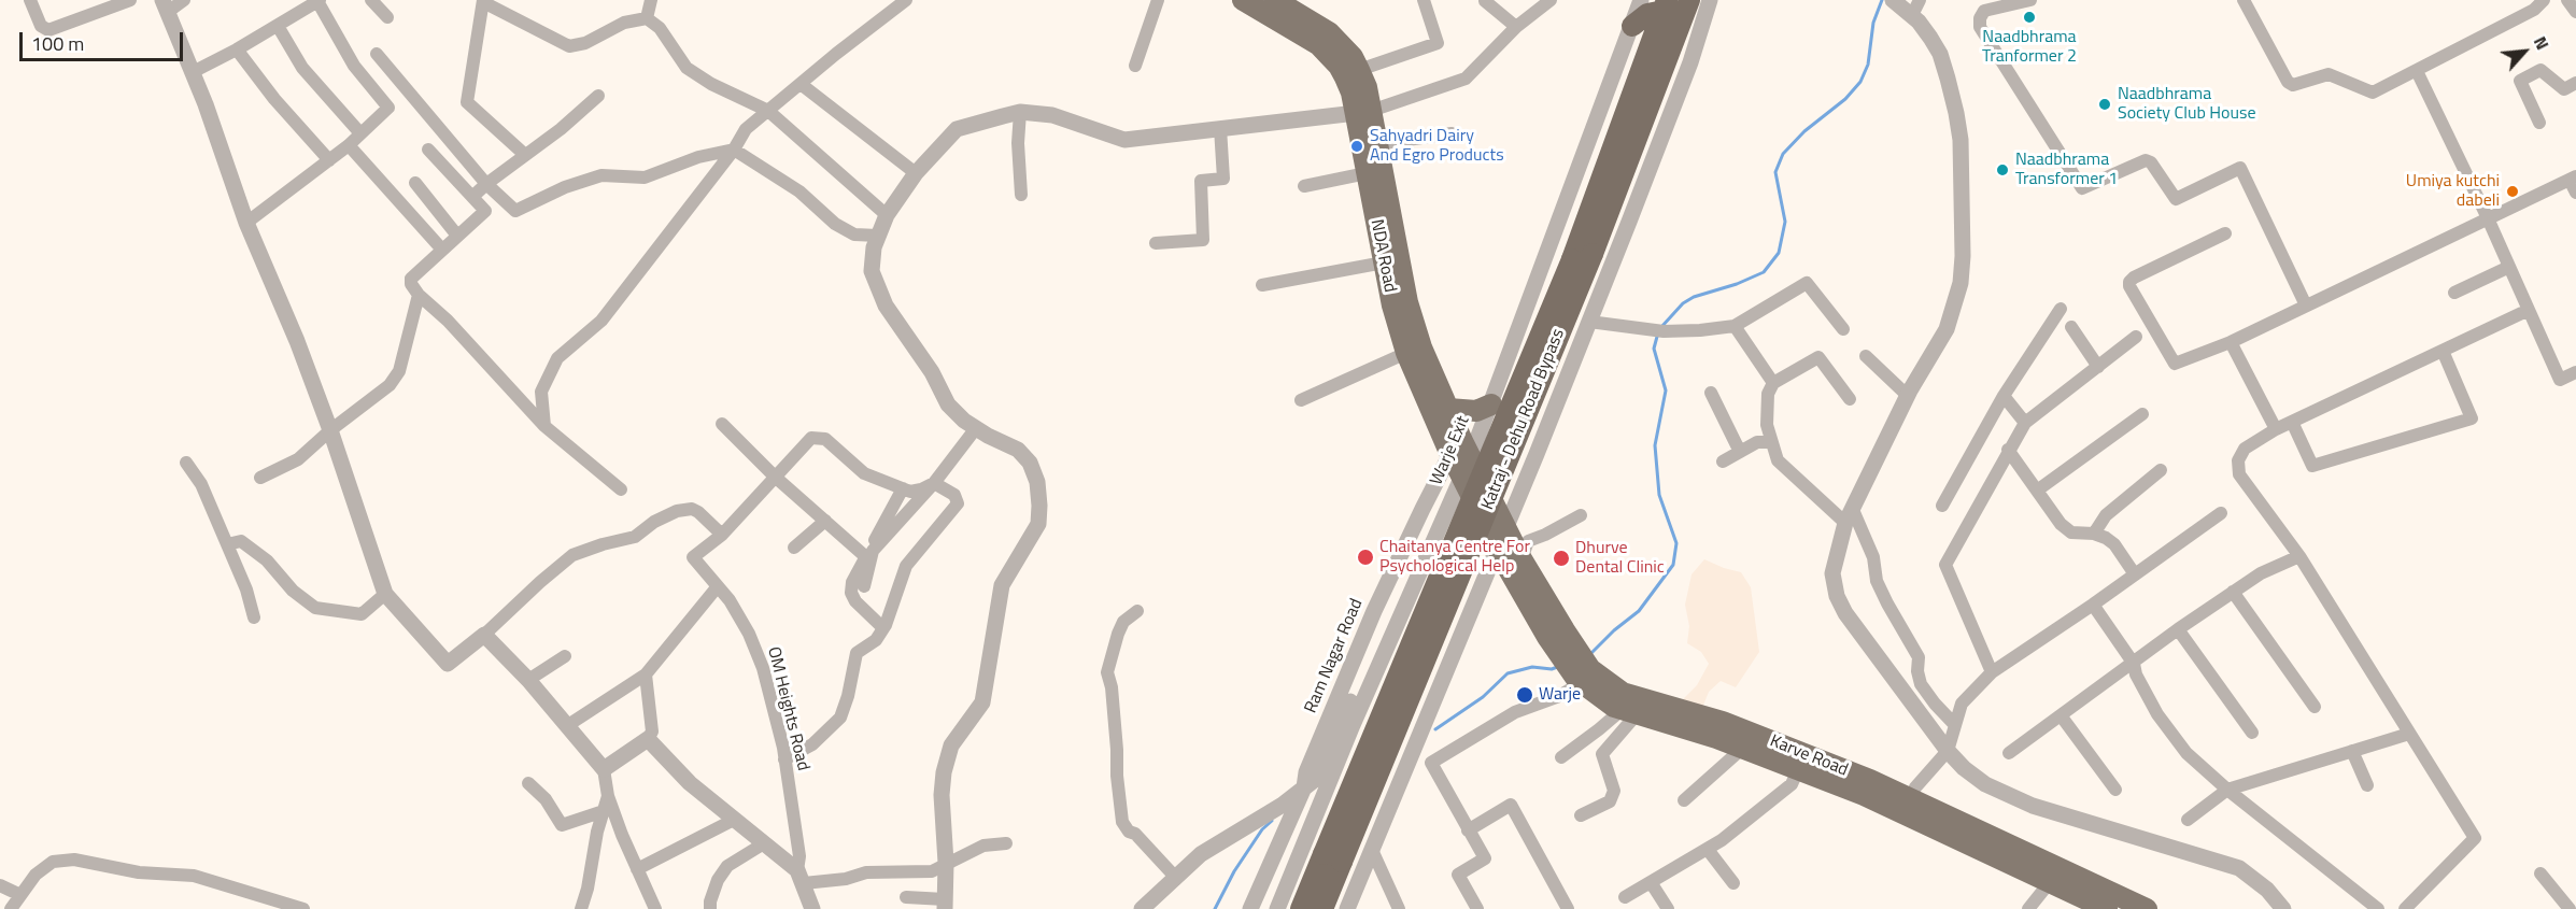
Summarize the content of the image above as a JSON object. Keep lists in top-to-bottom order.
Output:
{
  "streets": {
    "highway": ["Katraj - Dehu Road Bypass"],
    "main road": ["NDA Road", "Karve Road"],
    "street": ["Warje Exit", "Ram Nagar Road", "OM Heights Road"]
  },
  "crossings": [
    ["NDA Road", "Warje Exit"],
    ["NDA Road", "Ram Nagar Road"],
    ["NDA Road", "Karve Road"],
    ["Warje Exit", "Ram Nagar Road"]
  ],
  "places": [
    "Naadbhrama Tranformer 2",
    "Naadbhrama Society Club House",
    "Sahyadri Dairy And Egro Products",
    "Naadbhrama Transformer 1",
    "Umiya kutchi dabeli",
    "Chaitanya Centre For Psychological Help",
    "Dhurve Dental Clinic",
    "Warje"
  ],
  "scale_bar": "100 m",
  "north": "top right"
}
